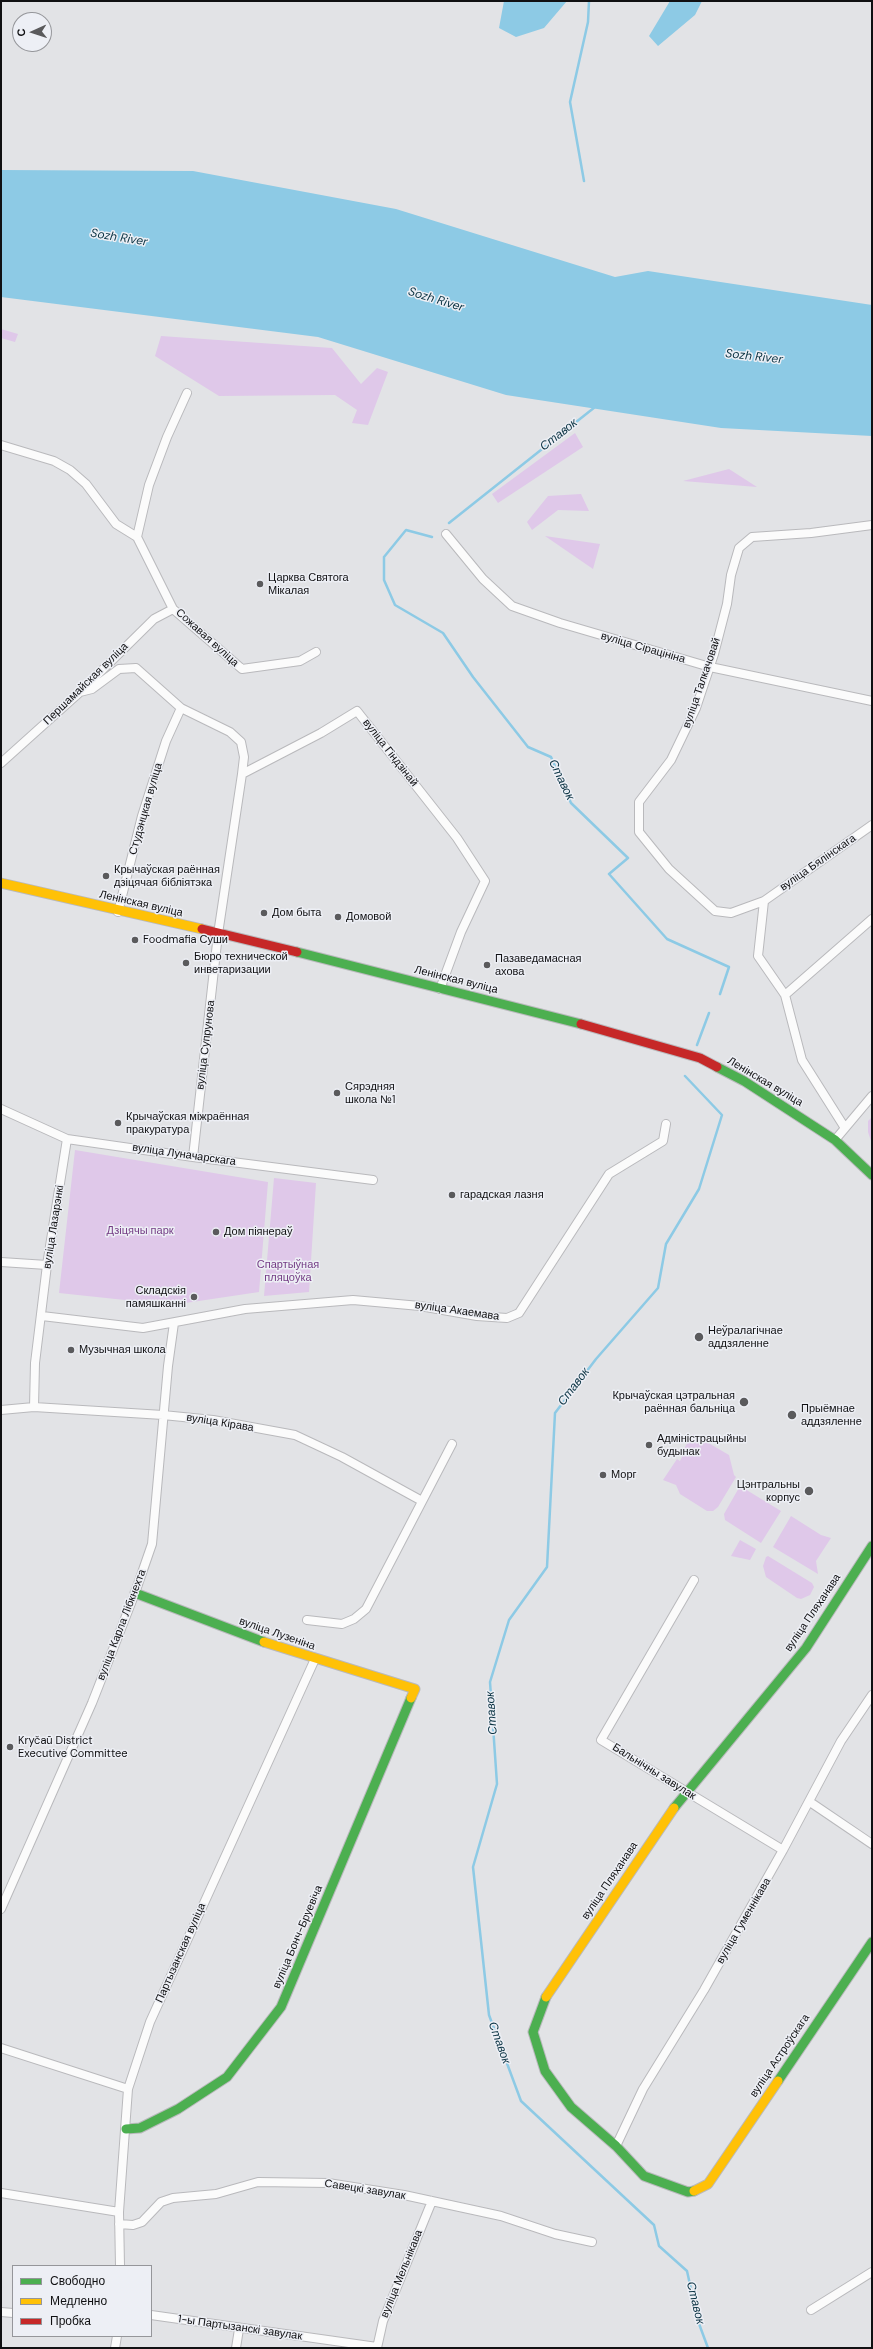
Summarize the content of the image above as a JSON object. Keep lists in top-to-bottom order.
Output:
{
  "streets": {
    "street": [
      "Сожавая вуліца",
      "вуліца Сірацініна",
      "вуліца Талкачовай",
      "Першамайская вуліца",
      "вуліца Гіндзінай",
      "Студэнцкая вуліца",
      "вуліца Бялінскага",
      "Ленінская вуліца",
      "вуліца Супрунова",
      "вуліца Луначарскага",
      "вуліца Лазарэнкі",
      "вуліца Акаемава",
      "вуліца Кірава",
      "вуліца Пляханава",
      "вуліца Карла Лібкнехта",
      "вуліца Лузеніна",
      "Бальнічны завулак",
      "вуліца Гуменнікава",
      "вуліца Бонч-Бруевіча",
      "Партызанская вуліца",
      "вуліца Астроўскага",
      "Савецкі завулак",
      "вуліца Мельнікава",
      "1-ы Партызанскі завулак"
    ]
  },
  "crossings": [
    ["Сожавая вуліца", "Першамайская вуліца"],
    ["вуліца Сірацініна", "вуліца Талкачовай"],
    ["вуліца Талкачовай", "вуліца Бялінскага"],
    ["вуліца Гіндзінай", "Ленінская вуліца"],
    ["вуліца Гіндзінай", "вуліца Супрунова"],
    ["Студэнцкая вуліца", "Ленінская вуліца"],
    ["Ленінская вуліца", "вуліца Супрунова"],
    ["вуліца Супрунова", "вуліца Луначарскага"],
    ["вуліца Луначарскага", "вуліца Лазарэнкі"],
    ["вуліца Лазарэнкі", "вуліца Акаемава"],
    ["вуліца Лазарэнкі", "вуліца Кірава"],
    ["вуліца Акаемава", "вуліца Карла Лібкнехта"],
    ["вуліца Кірава", "вуліца Карла Лібкнехта"],
    ["вуліца Пляханава", "Бальнічны завулак"],
    ["вуліца Пляханава", "вуліца Гуменнікава"],
    ["вуліца Пляханава", "вуліца Астроўскага"],
    ["вуліца Карла Лібкнехта", "вуліца Лузеніна"],
    ["вуліца Лузеніна", "вуліца Бонч-Бруевіча"],
    ["вуліца Лузеніна", "Партызанская вуліца"],
    ["Бальнічны завулак", "вуліца Гуменнікава"],
    ["вуліца Бонч-Бруевіча", "Партызанская вуліца"],
    ["Партызанская вуліца", "Савецкі завулак"],
    ["Савецкі завулак", "вуліца Мельнікава"],
    ["вуліца Мельнікава", "1-ы Партызанскі завулак"]
  ],
  "water": ["Sozh River", "Ставок"],
  "parks": ["Дзіцячы парк", "Спартыўная пляцоўка"],
  "places": [
    "Царква Святога Мікалая",
    "Крычаўская раённая дзіцячая бібліятэка",
    "Дом быта",
    "Домовой",
    "Foodmafia Суши",
    "Бюро технической инветаризации",
    "Пазаведамасная ахова",
    "Сярэдняя школа №1",
    "Крычаўская міжраённая пракуратура",
    "гарадская лазня",
    "Дом піянераў",
    "Складскія памяшканні",
    "Неўралагічнае аддзяленне",
    "Музычная школа",
    "Крычаўская цэтральная раённая бальніца",
    "Прыёмнае аддзяленне",
    "Адміністрацыйны будынак",
    "Морг",
    "Цэнтральны корпус",
    "Kryčaŭ District Executive Committee"
  ],
  "legend": ["Свободно", "Медленно", "Пробка"],
  "north": "left"
}
